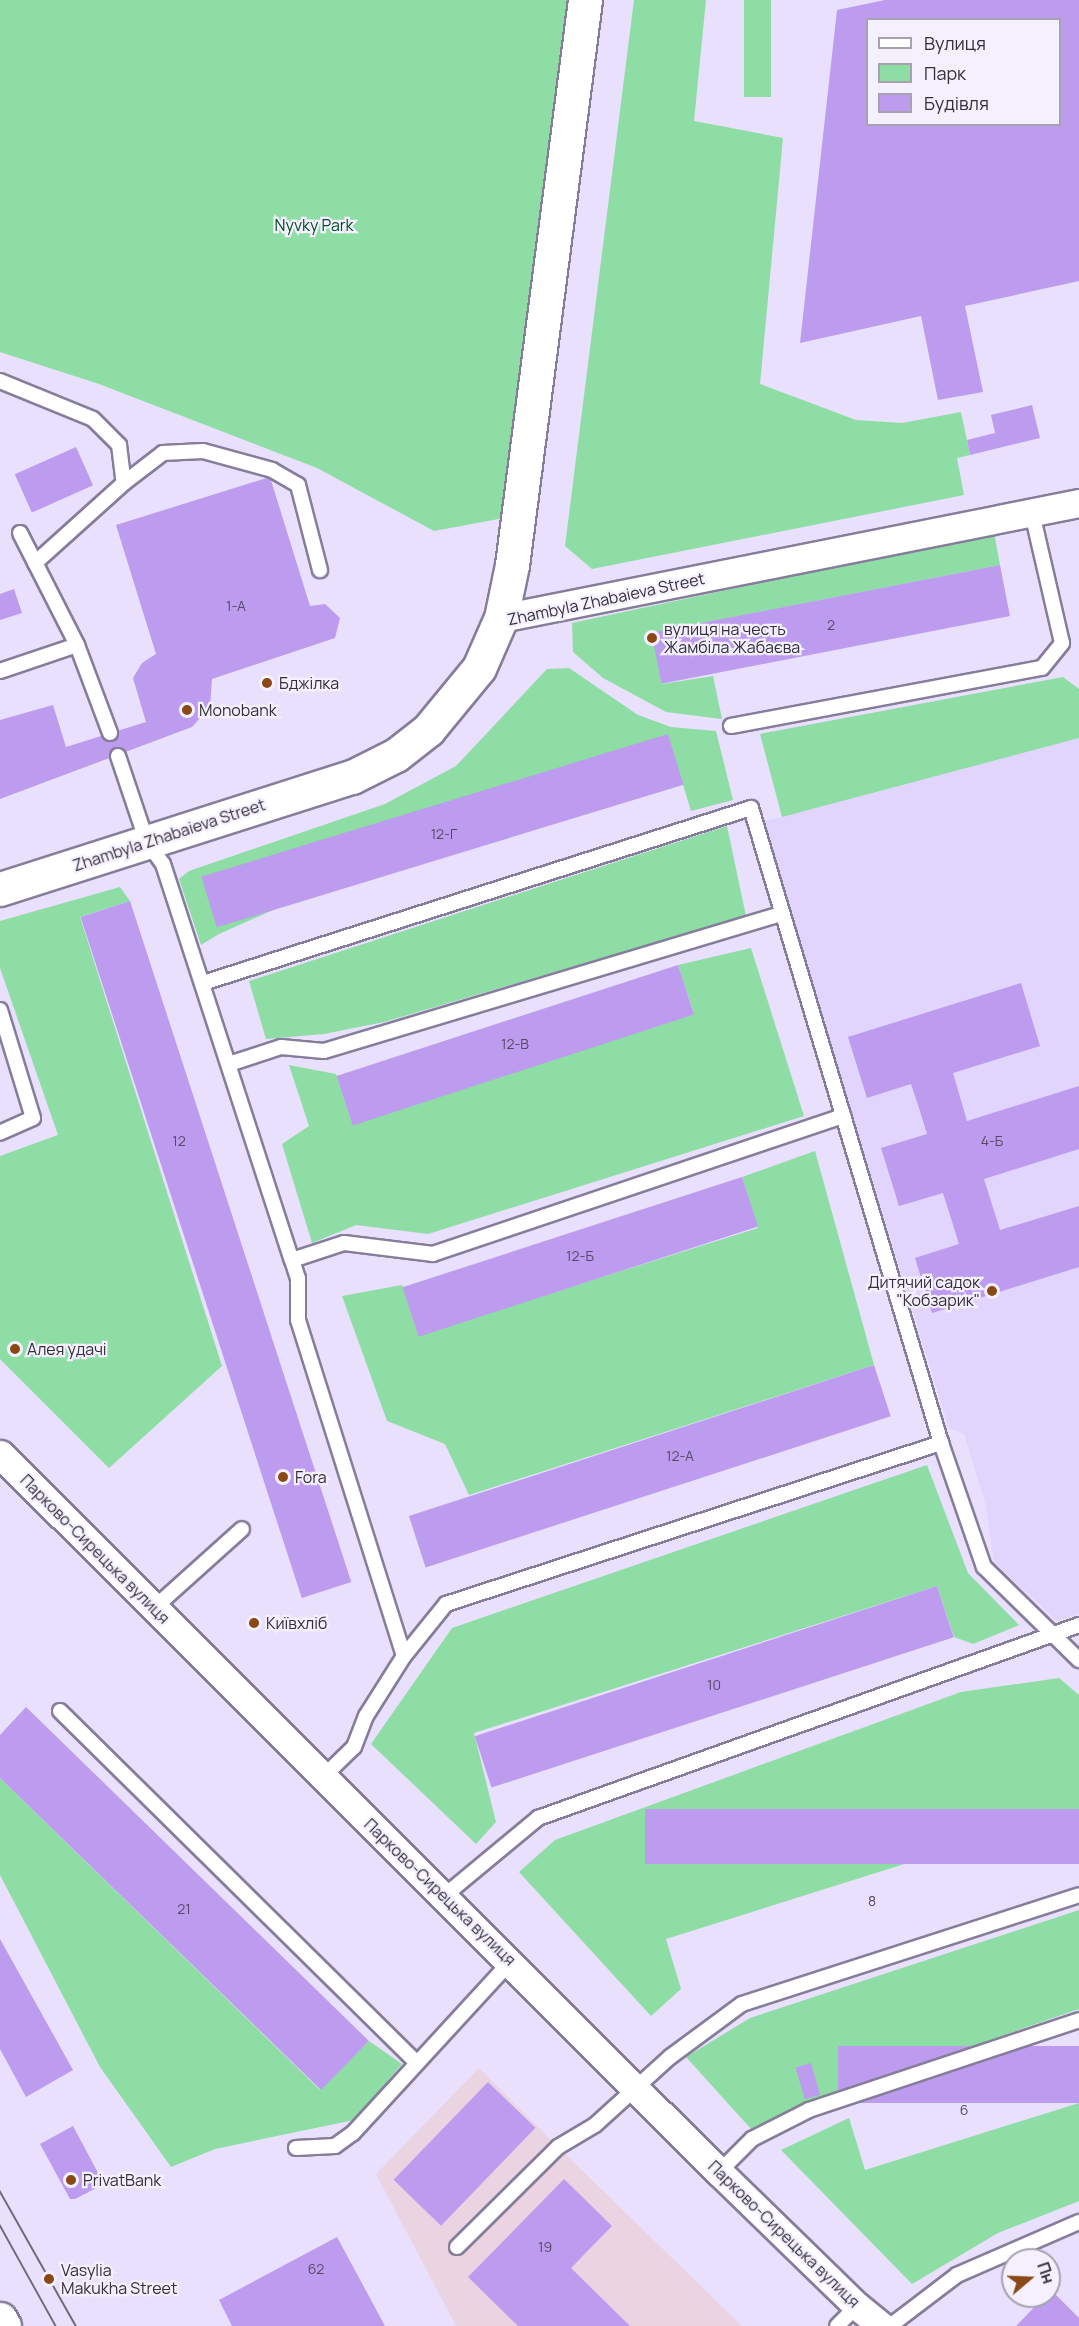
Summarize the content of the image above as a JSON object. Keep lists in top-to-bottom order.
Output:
{
  "streets": {
    "street": ["Zhambyla Zhabaieva Street", "Парково-Сирецька вулиця"]
  },
  "parks": ["Nyvky Park"],
  "places": [
    "вулиця на честь Жамбіла Жабаєва",
    "Бджілка",
    "Monobank",
    "Дитячий садок \"Кобзарик\"",
    "Алея удачі",
    "Fora",
    "Київхліб",
    "PrivatBank",
    "Vasylia Makukha Street"
  ],
  "house_numbers": [
    "1-А",
    "2",
    "12-Г",
    "12-В",
    "12",
    "4-Б",
    "12-Б",
    "12-А",
    "10",
    "8",
    "21",
    "6",
    "19",
    "62"
  ],
  "legend": ["Вулиця", "Парк", "Будівля"],
  "north": "right"
}
